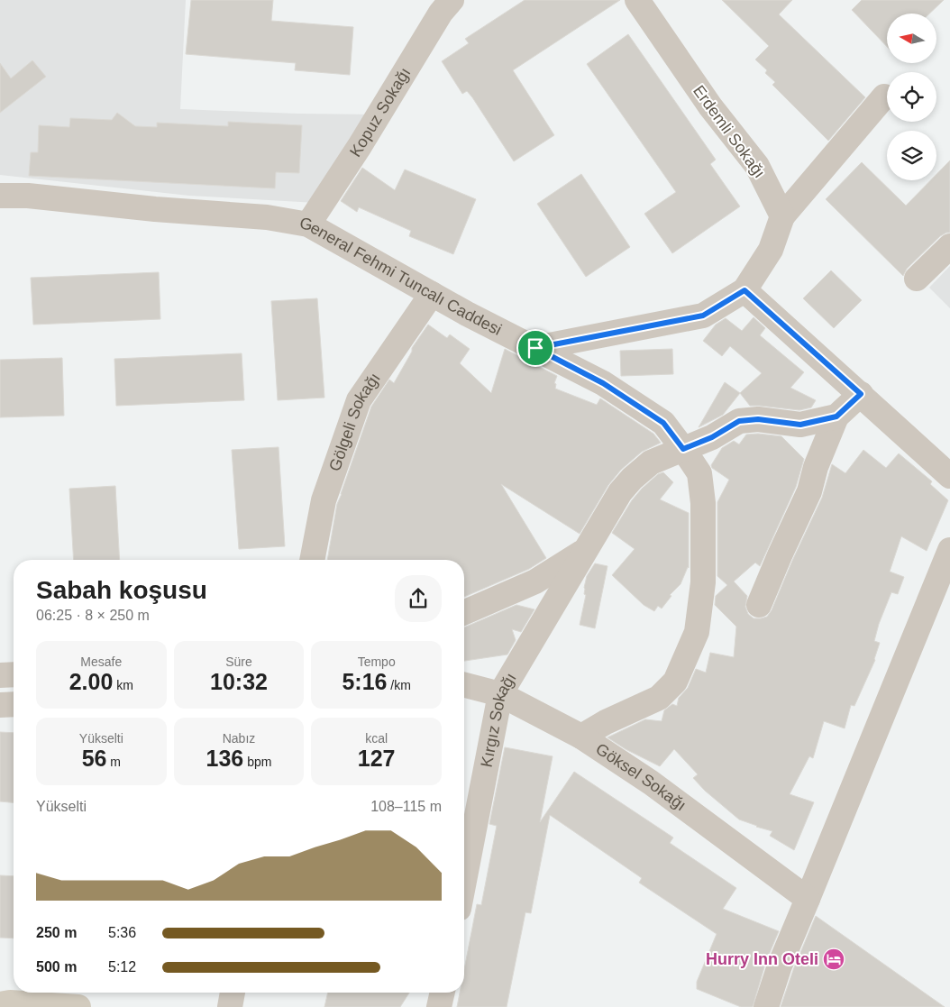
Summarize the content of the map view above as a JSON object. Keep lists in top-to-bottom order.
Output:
{
  "streets": {
    "street": [
      "Kopuz Sokağı",
      "Erdemli Sokağı",
      "General Fehmi Tuncalı Caddesi",
      "Gölgeli Sokağı",
      "Kırgız Sokağı",
      "Göksel Sokağı"
    ]
  },
  "crossings": [
    ["Kopuz Sokağı", "General Fehmi Tuncalı Caddesi"],
    ["General Fehmi Tuncalı Caddesi", "Gölgeli Sokağı"],
    ["General Fehmi Tuncalı Caddesi", "Kırgız Sokağı"],
    ["General Fehmi Tuncalı Caddesi", "Göksel Sokağı"],
    ["Kırgız Sokağı", "Göksel Sokağı"]
  ],
  "places": {
    "hotel": ["Hurry Inn Oteli"]
  },
  "north": "left",
  "page": {
    "heading": ["Sabah koşusu", "06:25 · 8 × 250 m"],
    "stats": [
      ["Mesafe", "2.00 km"],
      ["Süre", "10:32"],
      ["Tempo", "5:16 /km"],
      ["Yükselti", "56 m"],
      ["Nabız", "136 bpm"],
      ["kcal", "127"]
    ],
    "chart": ["Yükselti", "108–115 m"],
    "list": [
      {
        "name": "250 m",
        "note": "5:36"
      },
      {
        "name": "500 m",
        "note": "5:12"
      }
    ]
  }
}
